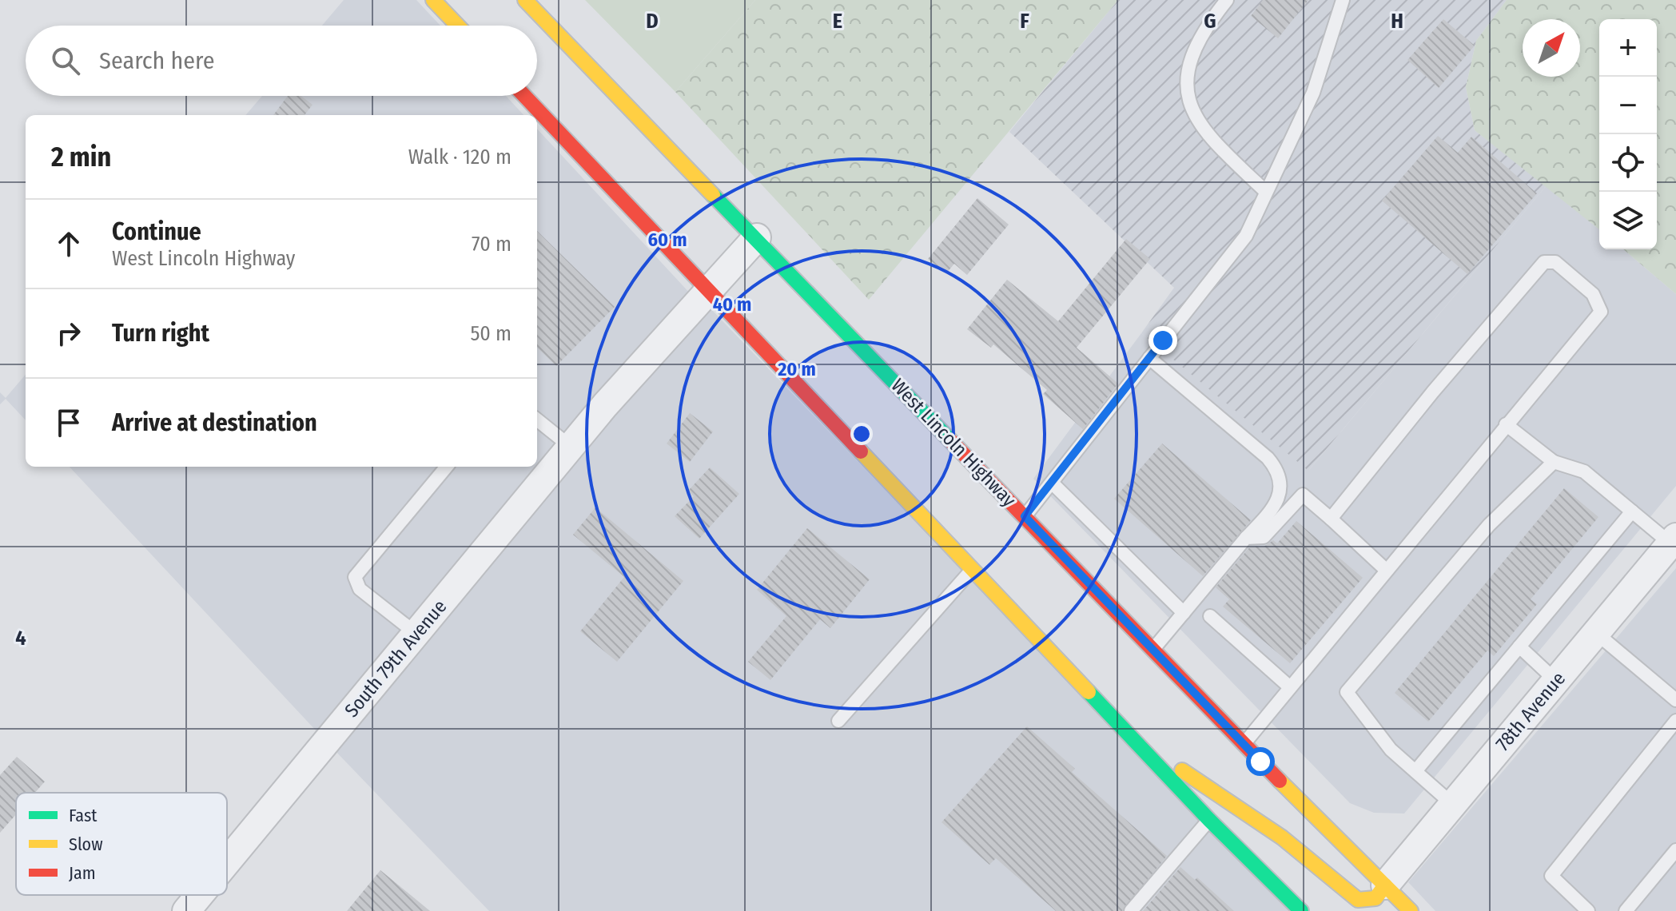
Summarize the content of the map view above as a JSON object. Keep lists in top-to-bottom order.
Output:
{
  "streets": {
    "main road": ["West Lincoln Highway"],
    "street": ["South 79th Avenue", "78th Avenue"]
  },
  "crossings": [
    ["West Lincoln Highway", "South 79th Avenue"],
    ["West Lincoln Highway", "78th Avenue"]
  ],
  "legend": ["Fast", "Slow", "Jam"],
  "north": "top right",
  "page": {
    "map_buttons": ["+", "−"],
    "search": "Search here",
    "heading": ["2 min", "Walk · 120 m"],
    "list": [
      ["Continue", "West Lincoln Highway", "70 m"],
      ["Turn right", "50 m"],
      "Arrive at destination"
    ]
  },
  "grid": {
    "columns": [
      "D",
      "E",
      "F",
      "G",
      "H"
    ],
    "rows": ["4"]
  },
  "rings": ["60 m", "40 m", "20 m"]
}
